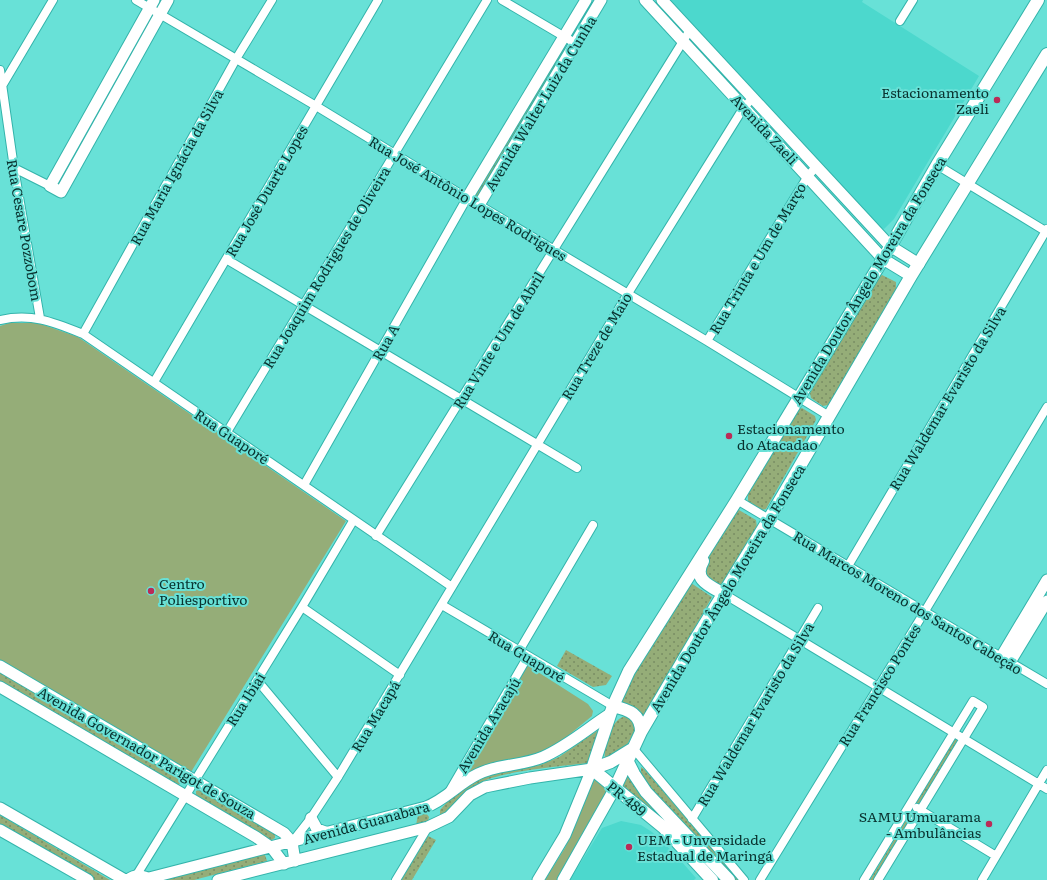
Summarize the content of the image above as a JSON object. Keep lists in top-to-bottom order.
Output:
{
  "streets": {
    "main road": ["Avenida Doutor Ângelo Moreira da Fonseca", "PR-489"],
    "street": [
      "Avenida Walter Luiz da Cunha",
      "Avenida Zaeli",
      "Rua Maria Ignácia da Silva",
      "Rua José Duarte Lopes",
      "Rua José Antônio Lopes Rodrigues",
      "Rua Cesare Pozzobom",
      "Rua Trinta e Um de Março",
      "Rua Joaquim Rodrigues de Oliveira",
      "Rua Vinte e Um de Abril",
      "Rua A",
      "Rua Treze de Maio",
      "Rua Waldemar Evaristo da Silva",
      "Rua Guaporé",
      "Rua Marcos Moreno dos Santos Cabeção",
      "Rua Francisco Pontes",
      "Rua Ibiai",
      "Rua Macapá",
      "Avenida Aracajú",
      "Avenida Governador Parigot de Souza",
      "Avenida Guanabara"
    ]
  },
  "crossings": [
    ["Avenida Walter Luiz da Cunha", "Rua José Antônio Lopes Rodrigues"],
    ["Avenida Walter Luiz da Cunha", "Rua A"],
    ["Avenida Zaeli", "Rua Trinta e Um de Março"],
    ["Avenida Zaeli", "Avenida Doutor Ângelo Moreira da Fonseca"],
    ["Avenida Zaeli", "Rua Vinte e Um de Abril"],
    ["Avenida Zaeli", "Rua Treze de Maio"],
    ["Rua Maria Ignácia da Silva", "Rua José Antônio Lopes Rodrigues"],
    ["Rua Maria Ignácia da Silva", "Rua Guaporé"],
    ["Rua José Duarte Lopes", "Rua José Antônio Lopes Rodrigues"],
    ["Rua José Duarte Lopes", "Rua Guaporé"],
    ["Rua José Antônio Lopes Rodrigues", "Rua Trinta e Um de Março"],
    ["Rua José Antônio Lopes Rodrigues", "Rua Joaquim Rodrigues de Oliveira"],
    ["Rua José Antônio Lopes Rodrigues", "Avenida Doutor Ângelo Moreira da Fonseca"],
    ["Rua José Antônio Lopes Rodrigues", "Rua Vinte e Um de Abril"],
    ["Rua José Antônio Lopes Rodrigues", "Rua A"],
    ["Rua José Antônio Lopes Rodrigues", "Rua Treze de Maio"],
    ["Rua Cesare Pozzobom", "Rua Guaporé"],
    ["Rua Joaquim Rodrigues de Oliveira", "Rua Guaporé"],
    ["Avenida Doutor Ângelo Moreira da Fonseca", "Rua Guaporé"],
    ["Avenida Doutor Ângelo Moreira da Fonseca", "Rua Marcos Moreno dos Santos Cabeção"],
    ["Avenida Doutor Ângelo Moreira da Fonseca", "PR-489"],
    ["Avenida Doutor Ângelo Moreira da Fonseca", "Avenida Guanabara"],
    ["Rua Vinte e Um de Abril", "Rua Guaporé"],
    ["Rua A", "Rua Guaporé"],
    ["Rua Treze de Maio", "Rua Guaporé"],
    ["Rua Treze de Maio", "Rua Macapá"],
    ["Rua Waldemar Evaristo da Silva", "Rua Marcos Moreno dos Santos Cabeção"],
    ["Rua Guaporé", "Rua Ibiai"],
    ["Rua Guaporé", "Rua Macapá"],
    ["Rua Guaporé", "Avenida Aracajú"],
    ["Rua Guaporé", "Avenida Guanabara"],
    ["Rua Marcos Moreno dos Santos Cabeção", "Rua Francisco Pontes"],
    ["Rua Ibiai", "Avenida Governador Parigot de Souza"],
    ["Rua Macapá", "Avenida Governador Parigot de Souza"],
    ["Rua Macapá", "Avenida Guanabara"],
    ["Avenida Aracajú", "Avenida Guanabara"],
    ["Avenida Governador Parigot de Souza", "Avenida Guanabara"],
    ["PR-489", "Avenida Guanabara"]
  ],
  "places": [
    "Estacionamento Zaeli",
    "Estacionamento do Atacadao",
    "Centro Poliesportivo",
    "SAMU Umuarama - Ambulâncias",
    "UEM - Unversidade Estadual de Maringá"
  ]
}
